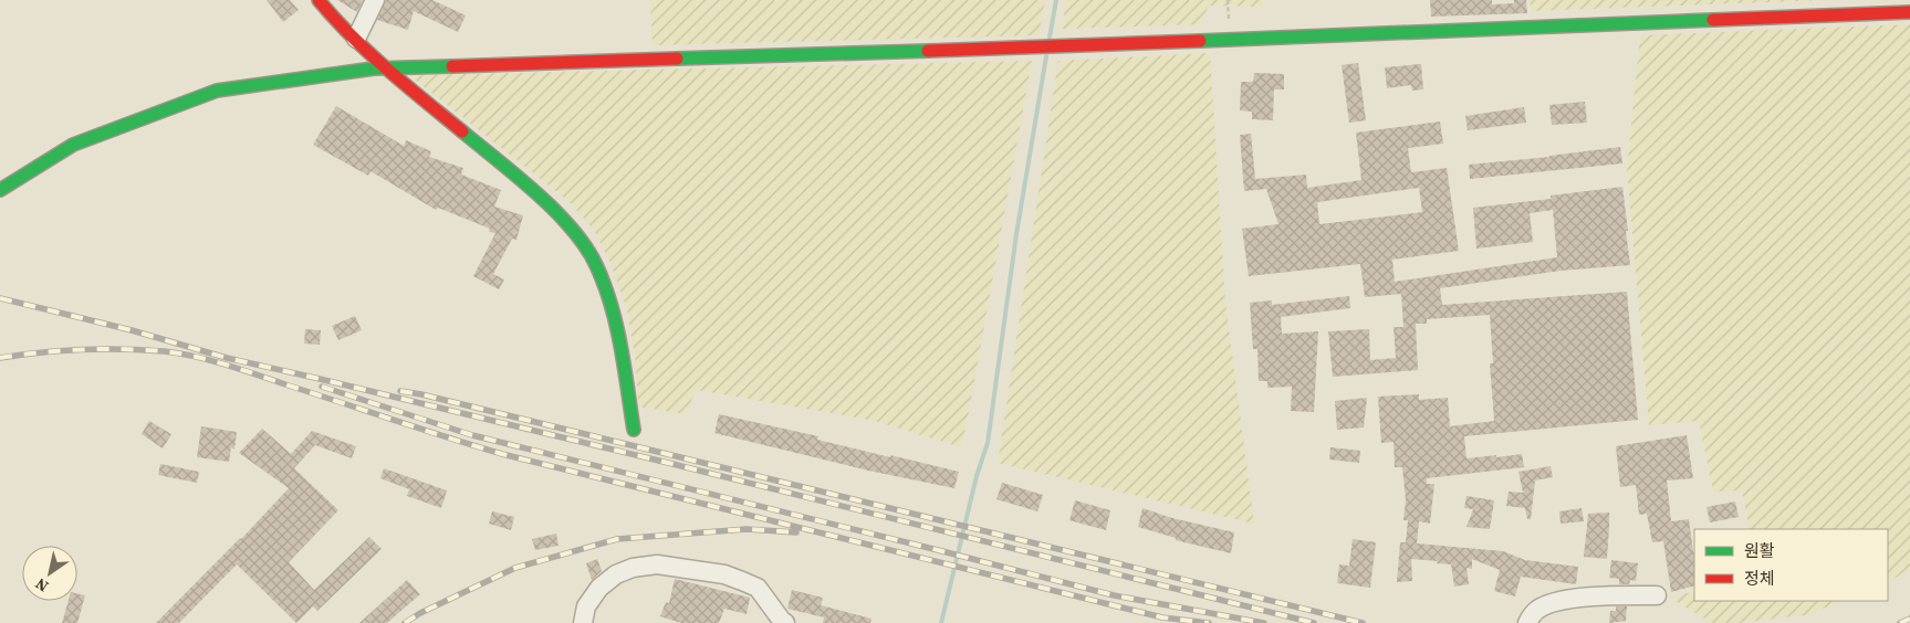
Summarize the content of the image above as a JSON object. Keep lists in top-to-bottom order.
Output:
{
  "legend": ["원활", "정체"],
  "north": "bottom left"
}
